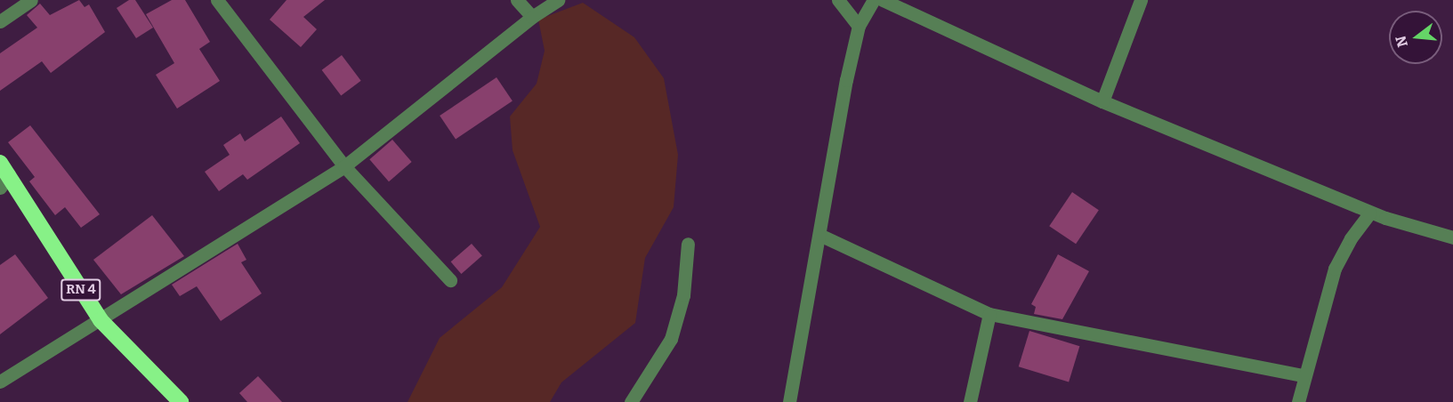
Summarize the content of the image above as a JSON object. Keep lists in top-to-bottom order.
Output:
{
  "streets": {
    "highway": ["RN 4"]
  },
  "north": "left"
}
